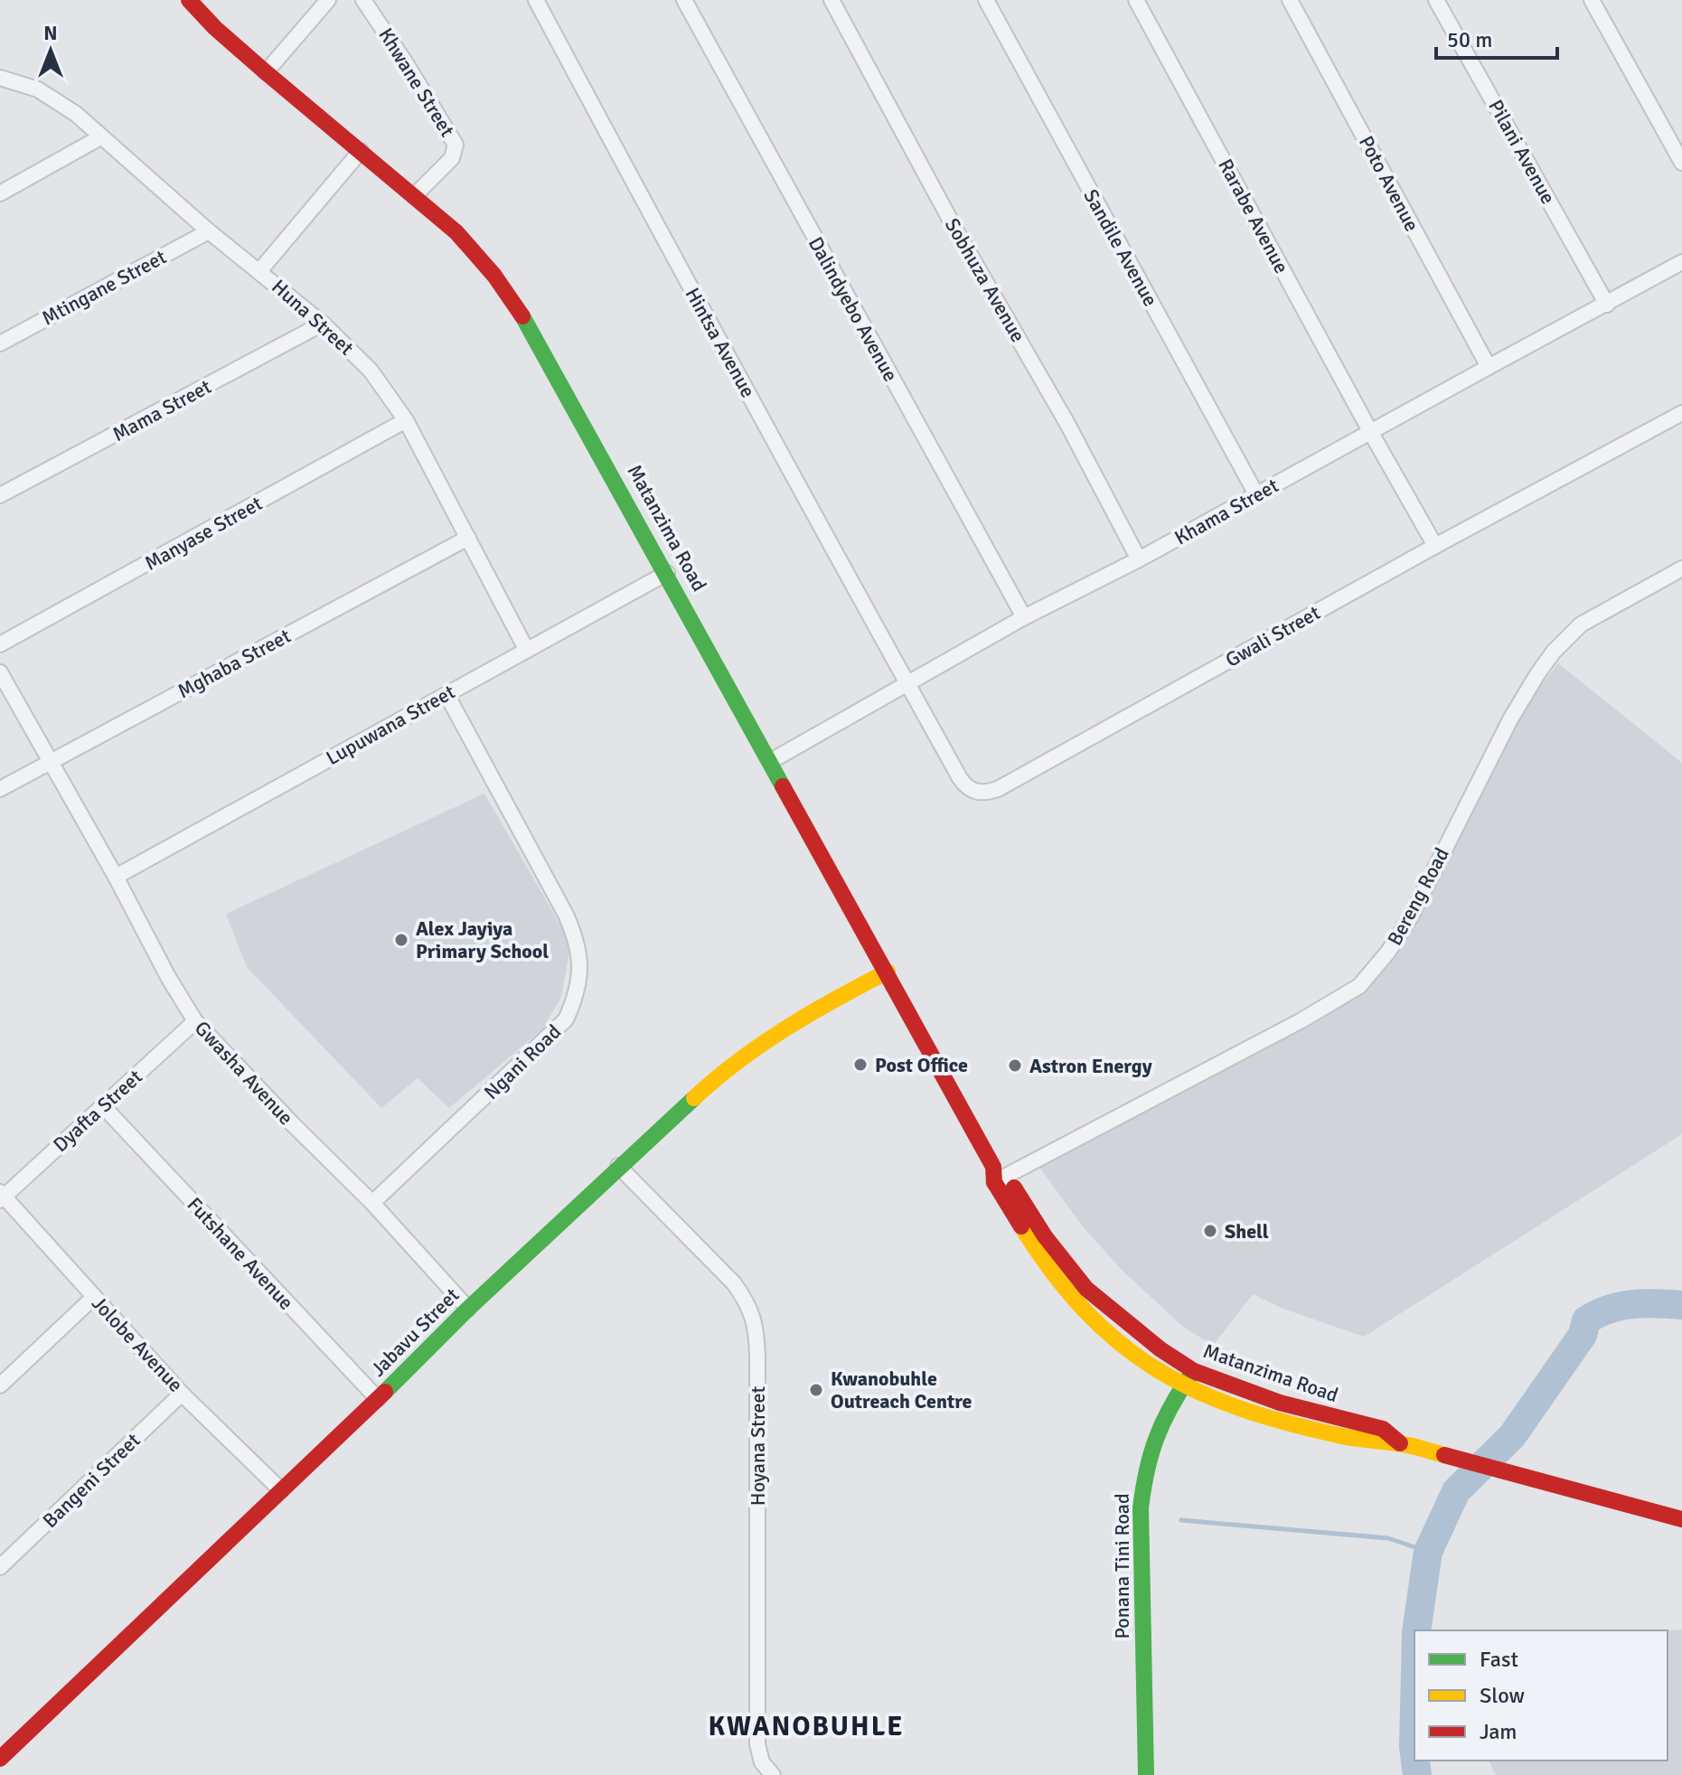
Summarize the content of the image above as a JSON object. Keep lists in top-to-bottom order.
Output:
{
  "streets": {
    "street": [
      "Khwane Street",
      "Pilani Avenue",
      "Poto Avenue",
      "Rarabe Avenue",
      "Sandile Avenue",
      "Sobhuza Avenue",
      "Mtingane Street",
      "Dalindyebo Avenue",
      "Huna Street",
      "Hintsa Avenue",
      "Mama Street",
      "Khama Street",
      "Matanzima Road",
      "Manyase Street",
      "Gwali Street",
      "Mghaba Street",
      "Lupuwana Street",
      "Bereng Road",
      "Ngani Road",
      "Gwasha Avenue",
      "Dyafta Street",
      "Futshane Avenue",
      "Jabavu Street",
      "Jolobe Avenue",
      "Hoyana Street",
      "Bangeni Street",
      "Ponana Tini Road"
    ]
  },
  "crossings": [
    ["Khwane Street", "Matanzima Road"],
    ["Pilani Avenue", "Khama Street"],
    ["Poto Avenue", "Khama Street"],
    ["Rarabe Avenue", "Khama Street"],
    ["Rarabe Avenue", "Gwali Street"],
    ["Sandile Avenue", "Khama Street"],
    ["Sobhuza Avenue", "Khama Street"],
    ["Mtingane Street", "Huna Street"],
    ["Dalindyebo Avenue", "Khama Street"],
    ["Huna Street", "Mama Street"],
    ["Huna Street", "Manyase Street"],
    ["Huna Street", "Mghaba Street"],
    ["Huna Street", "Lupuwana Street"],
    ["Hintsa Avenue", "Khama Street"],
    ["Hintsa Avenue", "Gwali Street"],
    ["Khama Street", "Matanzima Road"],
    ["Khama Street", "Gwali Street"],
    ["Matanzima Road", "Lupuwana Street"],
    ["Matanzima Road", "Bereng Road"],
    ["Matanzima Road", "Jabavu Street"],
    ["Matanzima Road", "Ponana Tini Road"],
    ["Mghaba Street", "Gwasha Avenue"],
    ["Lupuwana Street", "Ngani Road"],
    ["Lupuwana Street", "Gwasha Avenue"],
    ["Ngani Road", "Gwasha Avenue"],
    ["Gwasha Avenue", "Dyafta Street"],
    ["Gwasha Avenue", "Jabavu Street"],
    ["Dyafta Street", "Futshane Avenue"],
    ["Dyafta Street", "Jolobe Avenue"],
    ["Futshane Avenue", "Jabavu Street"],
    ["Jabavu Street", "Jolobe Avenue"],
    ["Jabavu Street", "Hoyana Street"],
    ["Jolobe Avenue", "Bangeni Street"]
  ],
  "districts": ["KWANOBUHLE"],
  "places": [
    "Alex Jayiya Primary School",
    "Post Office",
    "Astron Energy",
    "Shell",
    "Kwanobuhle Outreach Centre"
  ],
  "legend": ["Fast", "Slow", "Jam"],
  "scale_bar": "50 m",
  "north": "top"
}
